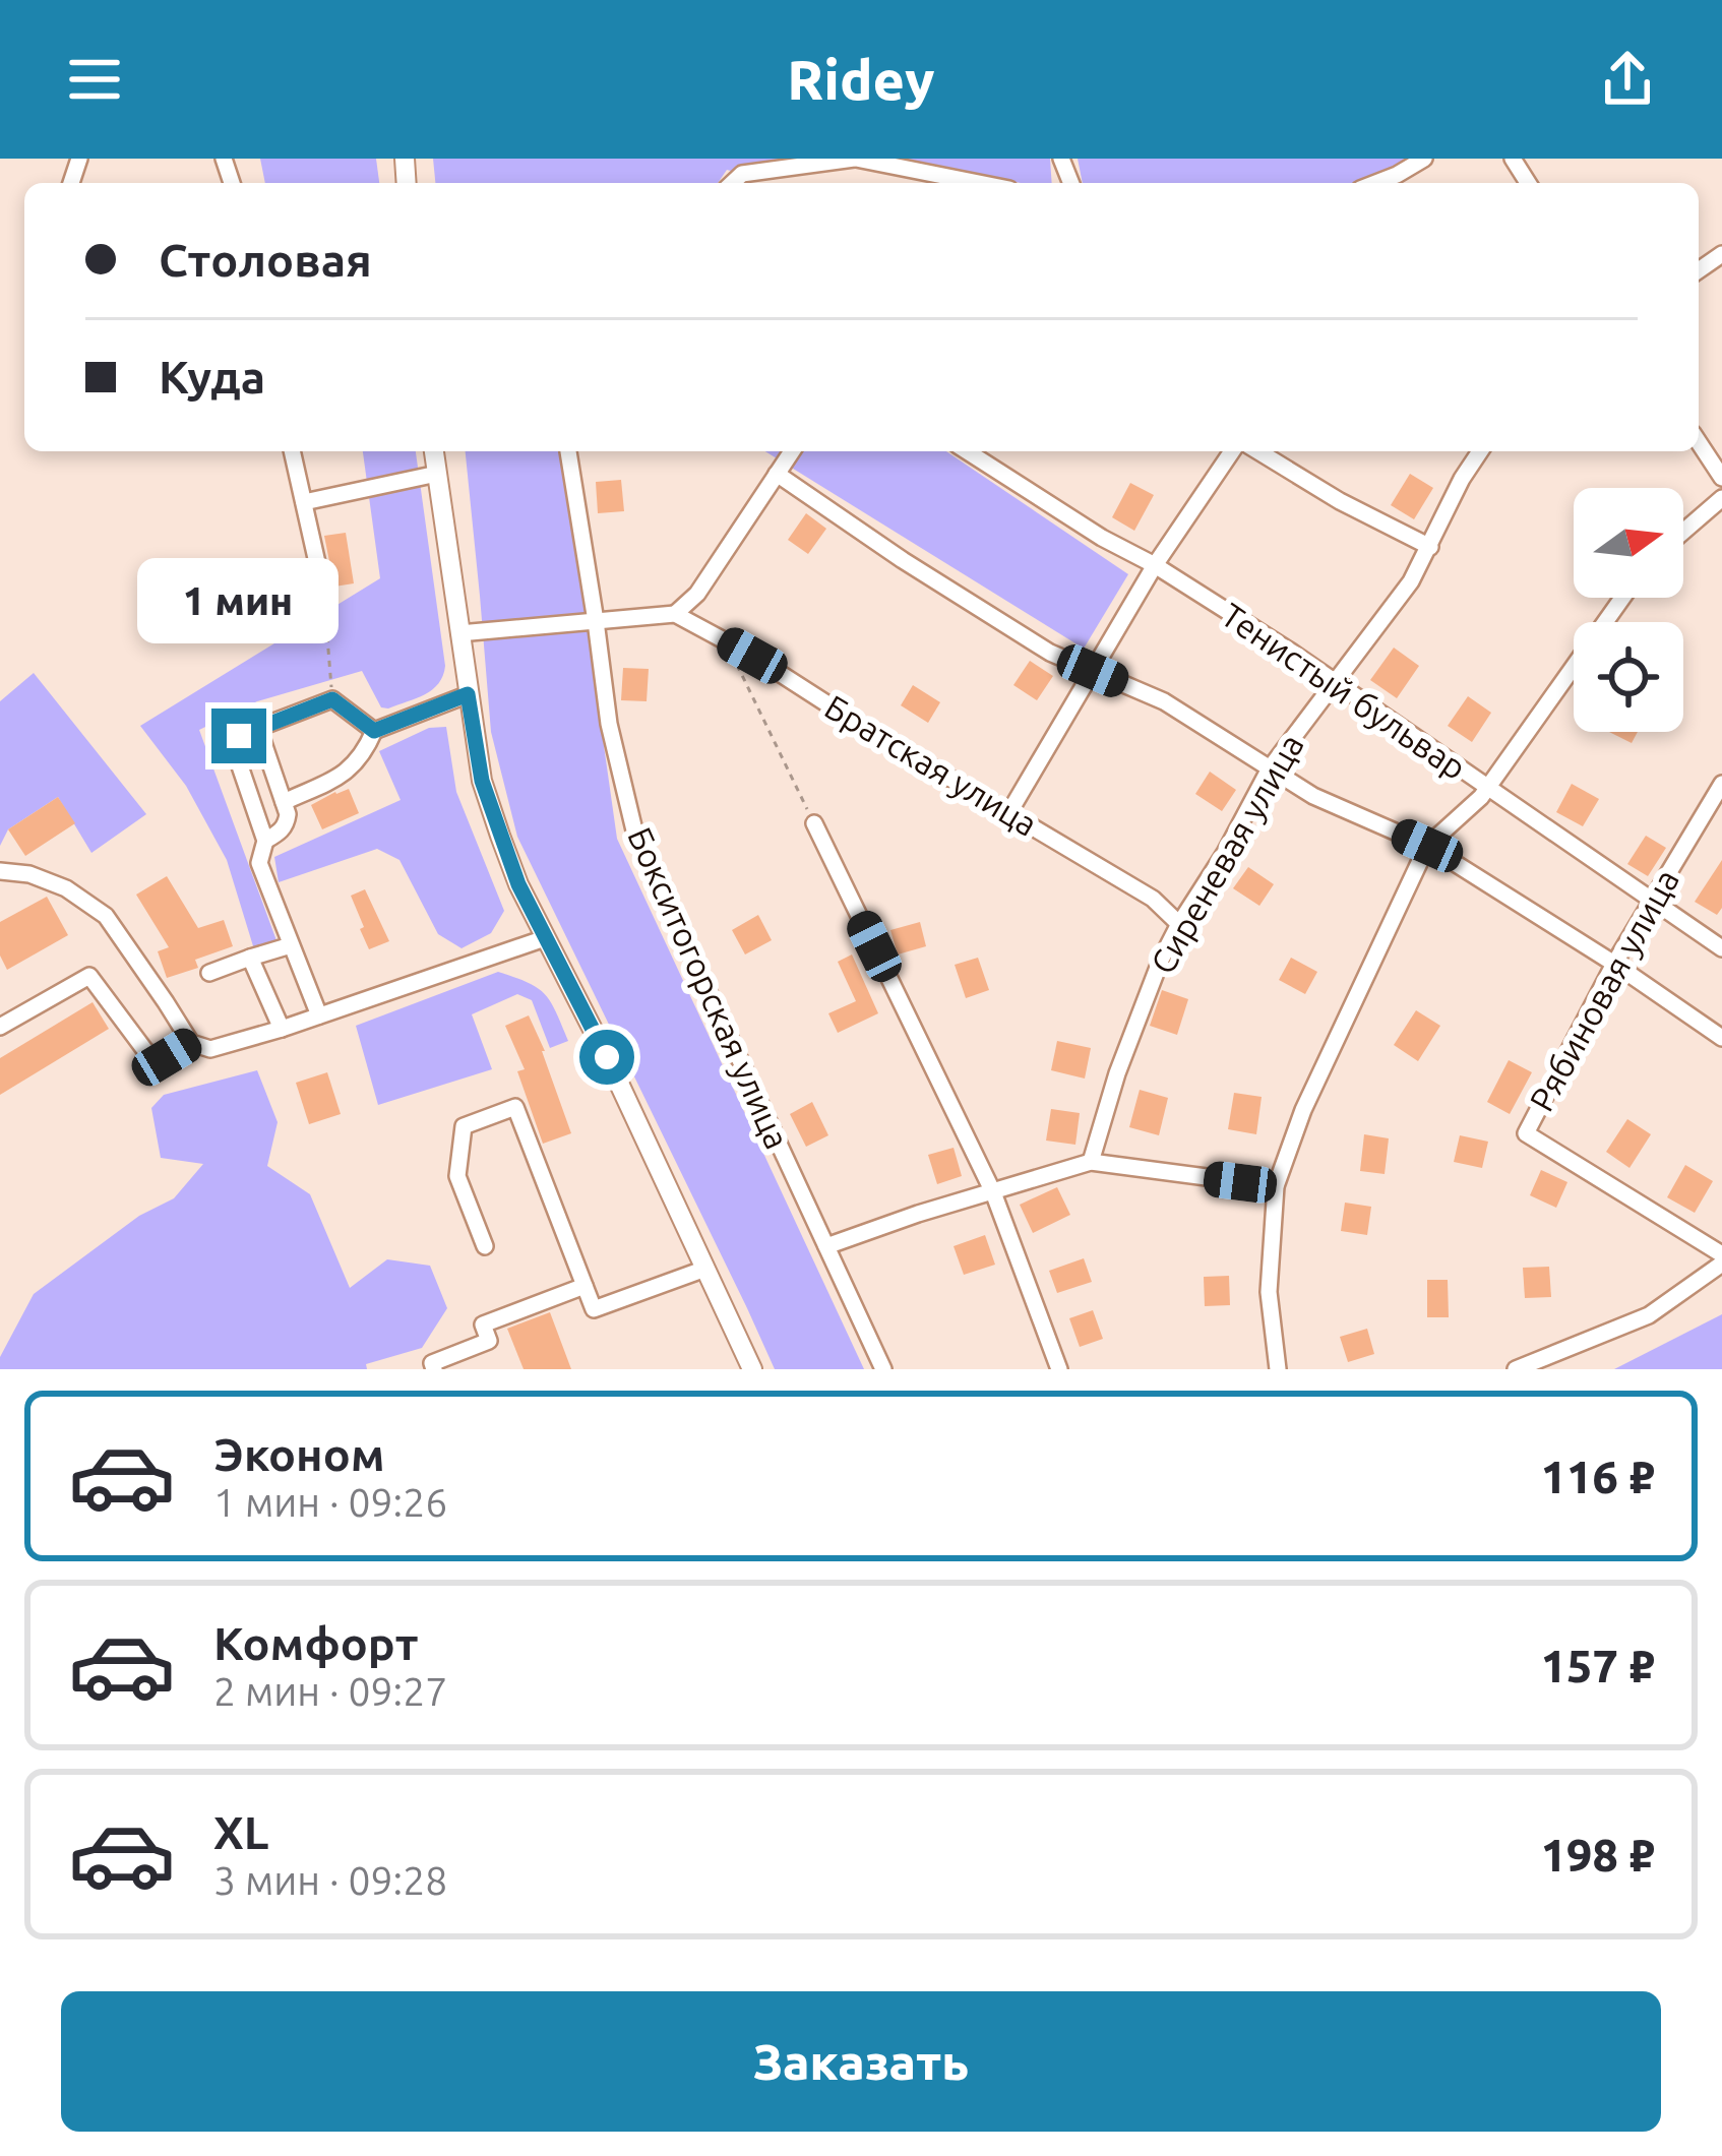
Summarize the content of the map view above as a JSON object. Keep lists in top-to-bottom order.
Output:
{
  "streets": {
    "street": [
      "Тенистый бульвар",
      "Братская улица",
      "Сиреневая улица",
      "Бокситогорская улица",
      "Рябиновая улица"
    ]
  },
  "crossings": [
    ["Тенистый бульвар", "Сиреневая улица"],
    ["Тенистый бульвар", "Рябиновая улица"],
    ["Братская улица", "Сиреневая улица"]
  ],
  "north": "right",
  "page": {
    "header": "Ridey",
    "banner": ["Столовая", "Куда"],
    "bubble": "1 мин",
    "list": [
      {
        "name": "Эконом",
        "note": "1 мин · 09:26",
        "value": "116 ₽"
      },
      {
        "name": "Комфорт",
        "note": "2 мин · 09:27",
        "value": "157 ₽"
      },
      {
        "name": "XL",
        "note": "3 мин · 09:28",
        "value": "198 ₽"
      }
    ],
    "buttons": "Заказать"
  }
}
